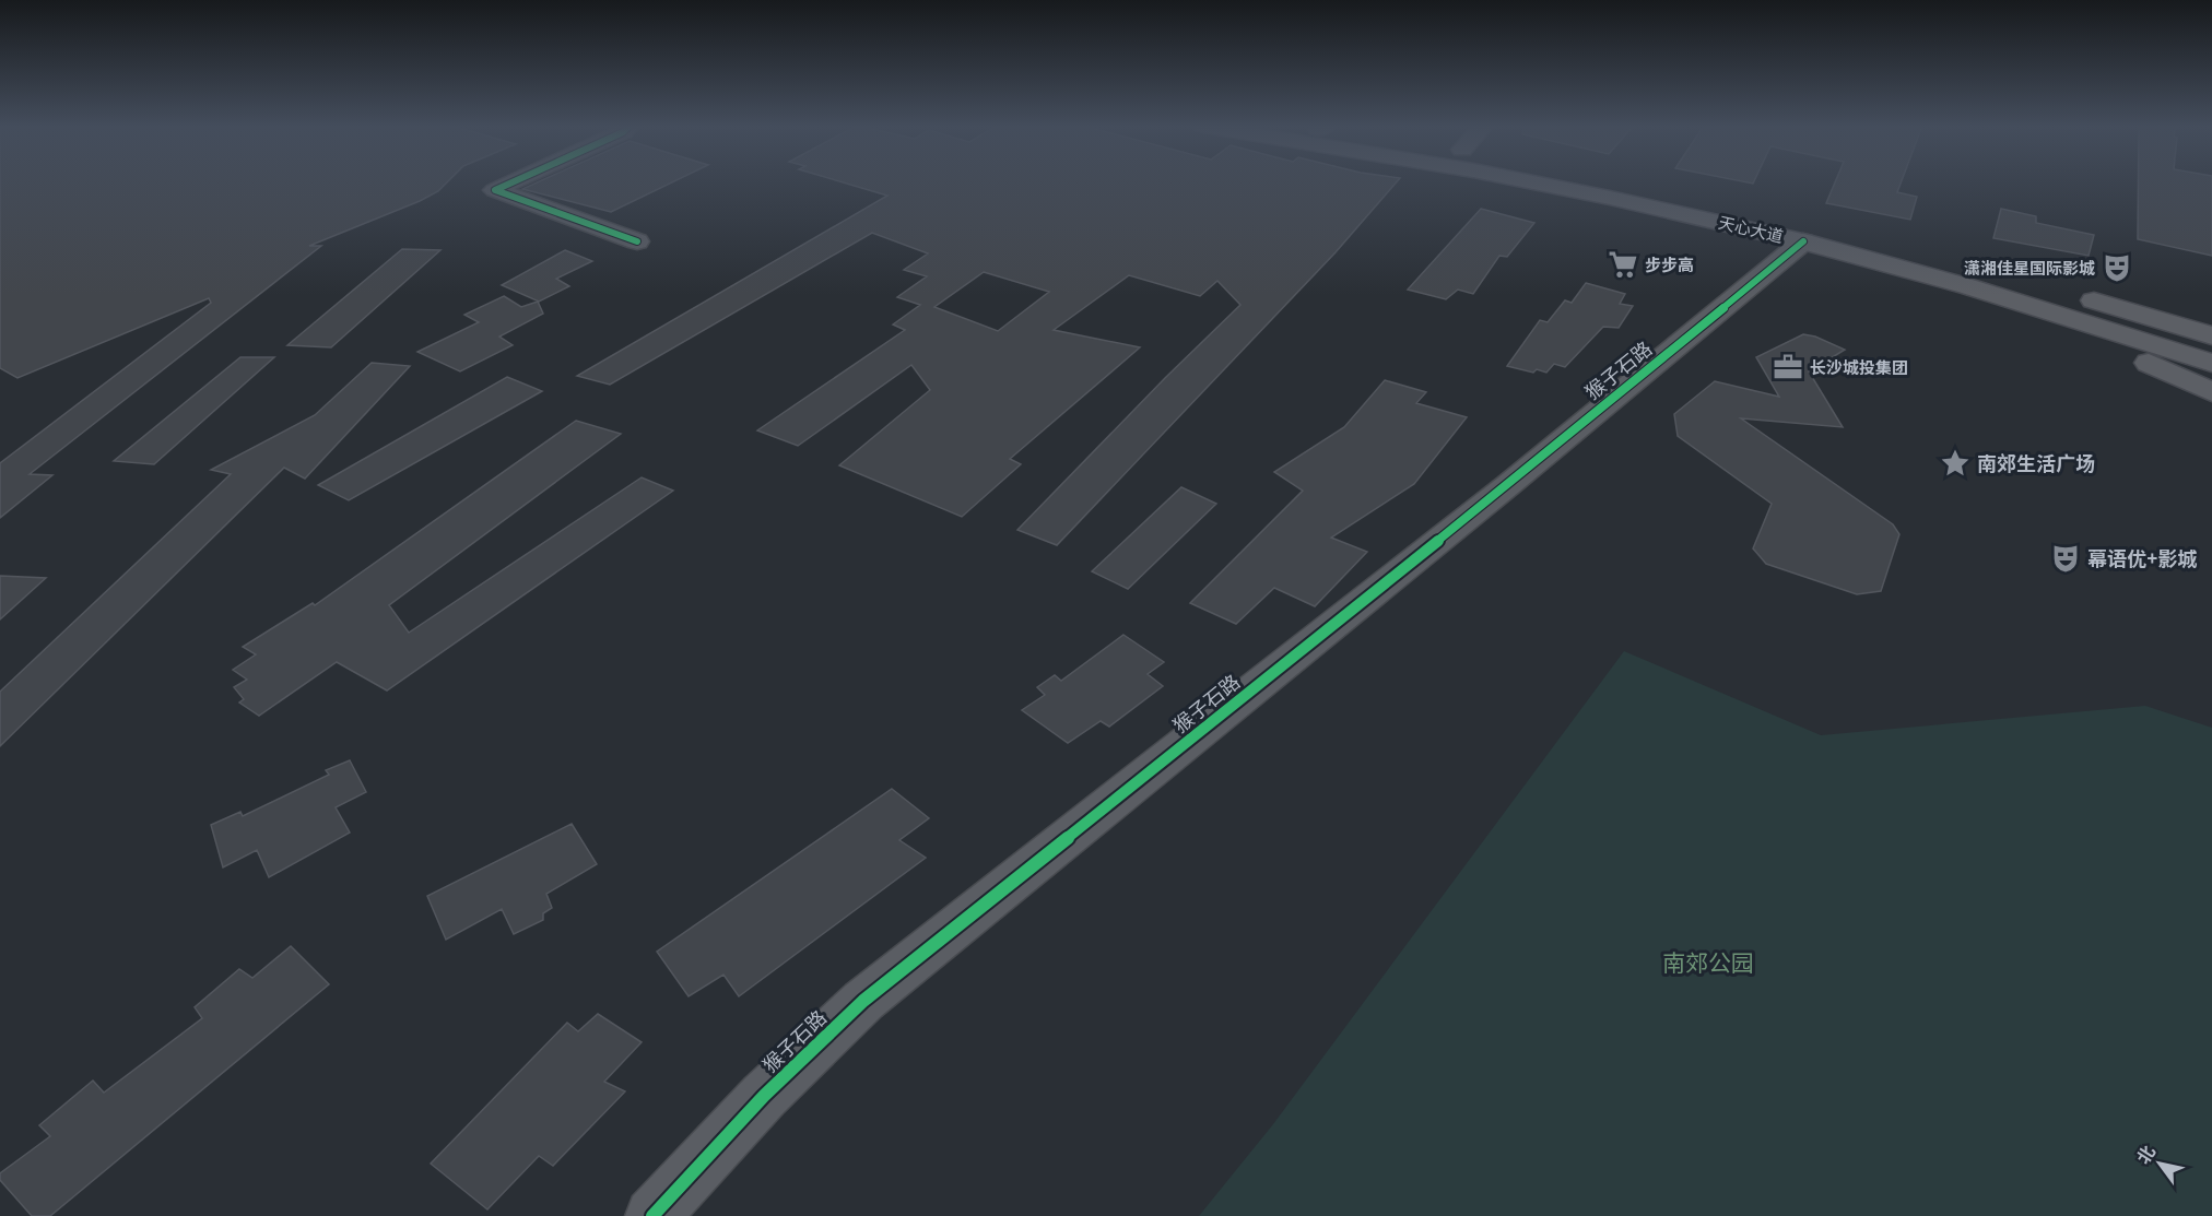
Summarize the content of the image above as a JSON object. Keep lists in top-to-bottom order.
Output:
{
  "streets": {
    "main road": ["天心大道"],
    "street": ["猴子石路"]
  },
  "crossings": [
    ["天心大道", "猴子石路"]
  ],
  "parks": ["南郊公园"],
  "places": {
    "supermarket": ["步步高"],
    "theatre": ["潇湘佳星国际影城", "幕语优+影城"],
    "office": ["长沙城投集团"],
    "place": ["南郊生活广场"]
  },
  "north": "top left"
}
